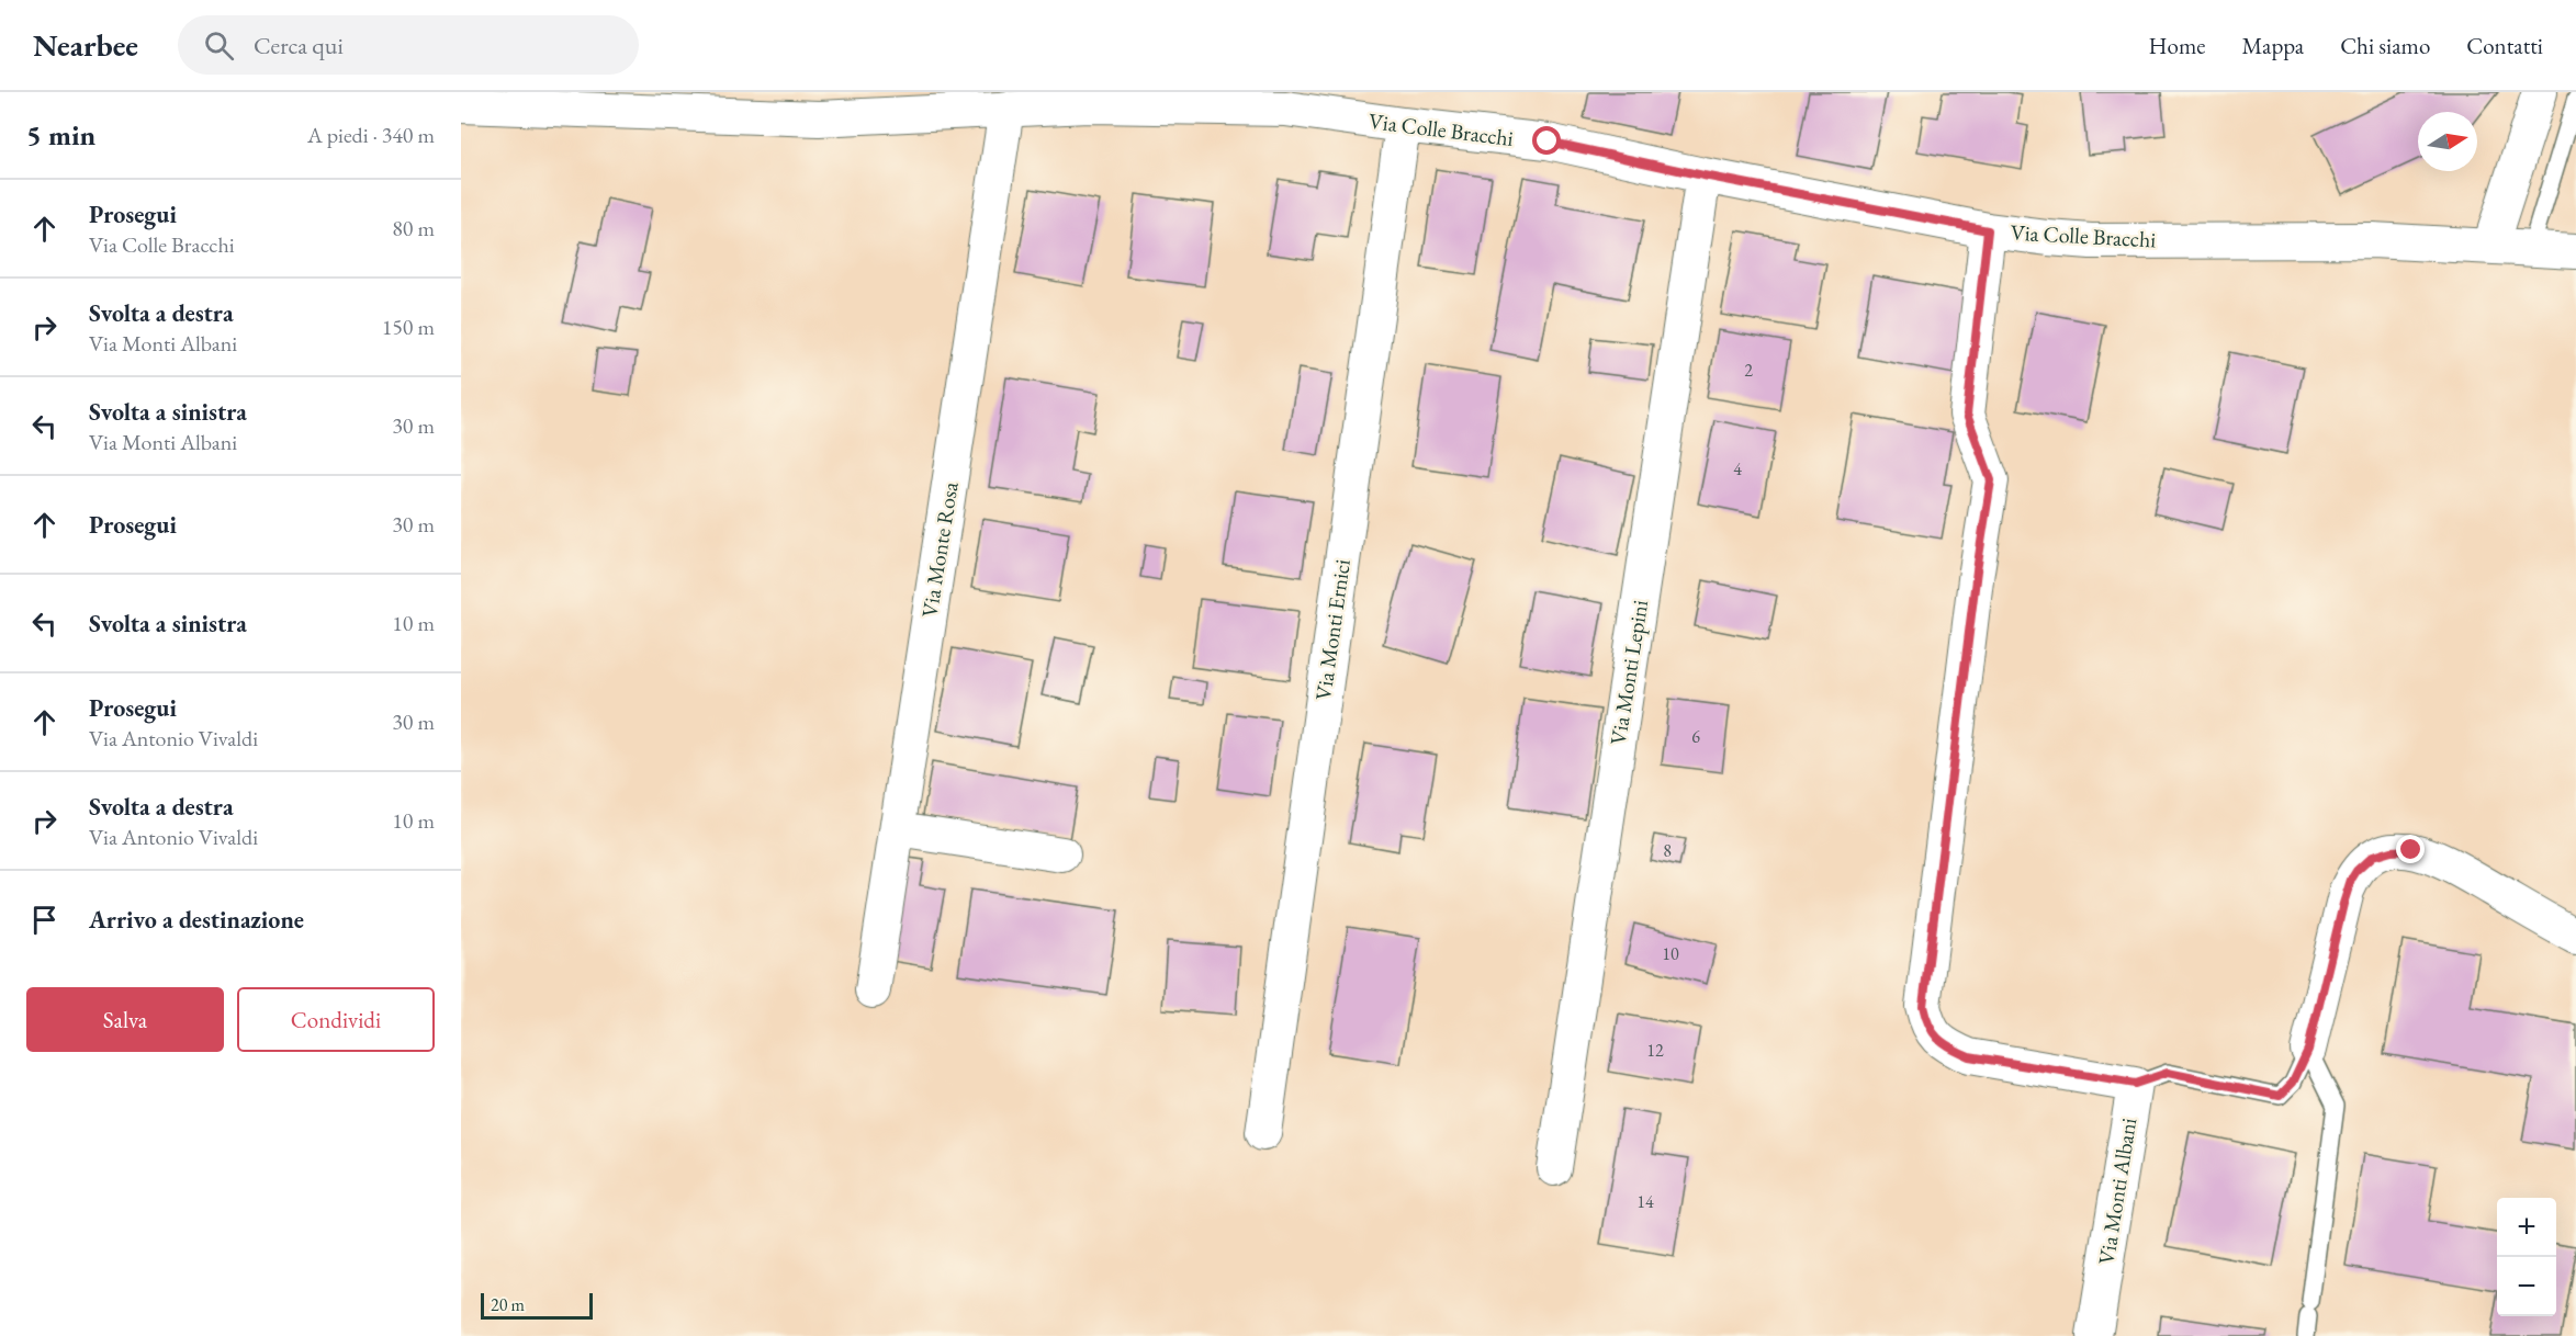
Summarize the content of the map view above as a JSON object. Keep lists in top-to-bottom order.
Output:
{
  "streets": {
    "street": [
      "Via Colle Bracchi",
      "Via Monte Rosa",
      "Via Monti Ernici",
      "Via Monti Lepini",
      "Via Monti Albani"
    ]
  },
  "crossings": [
    ["Via Colle Bracchi", "Via Monte Rosa"],
    ["Via Colle Bracchi", "Via Monti Ernici"],
    ["Via Colle Bracchi", "Via Monti Lepini"]
  ],
  "house_numbers": [
    "2",
    "4",
    "6",
    "8",
    "10",
    "12",
    "14"
  ],
  "scale_bar": "20 m",
  "north": "right",
  "page": {
    "header": "Nearbee",
    "search": "Cerca qui",
    "nav": [
      "Home",
      "Mappa",
      "Chi siamo",
      "Contatti"
    ],
    "heading": ["5 min", "A piedi · 340 m"],
    "list": [
      ["Prosegui", "Via Colle Bracchi", "80 m"],
      ["Svolta a destra", "Via Monti Albani", "150 m"],
      ["Svolta a sinistra", "Via Monti Albani", "30 m"],
      ["Prosegui", "30 m"],
      ["Svolta a sinistra", "10 m"],
      ["Prosegui", "Via Antonio Vivaldi", "30 m"],
      ["Svolta a destra", "Via Antonio Vivaldi", "10 m"],
      "Arrivo a destinazione"
    ],
    "buttons": ["Salva", "Condividi"],
    "map_buttons": ["+", "−"],
    "scale": "20 m"
  }
}
